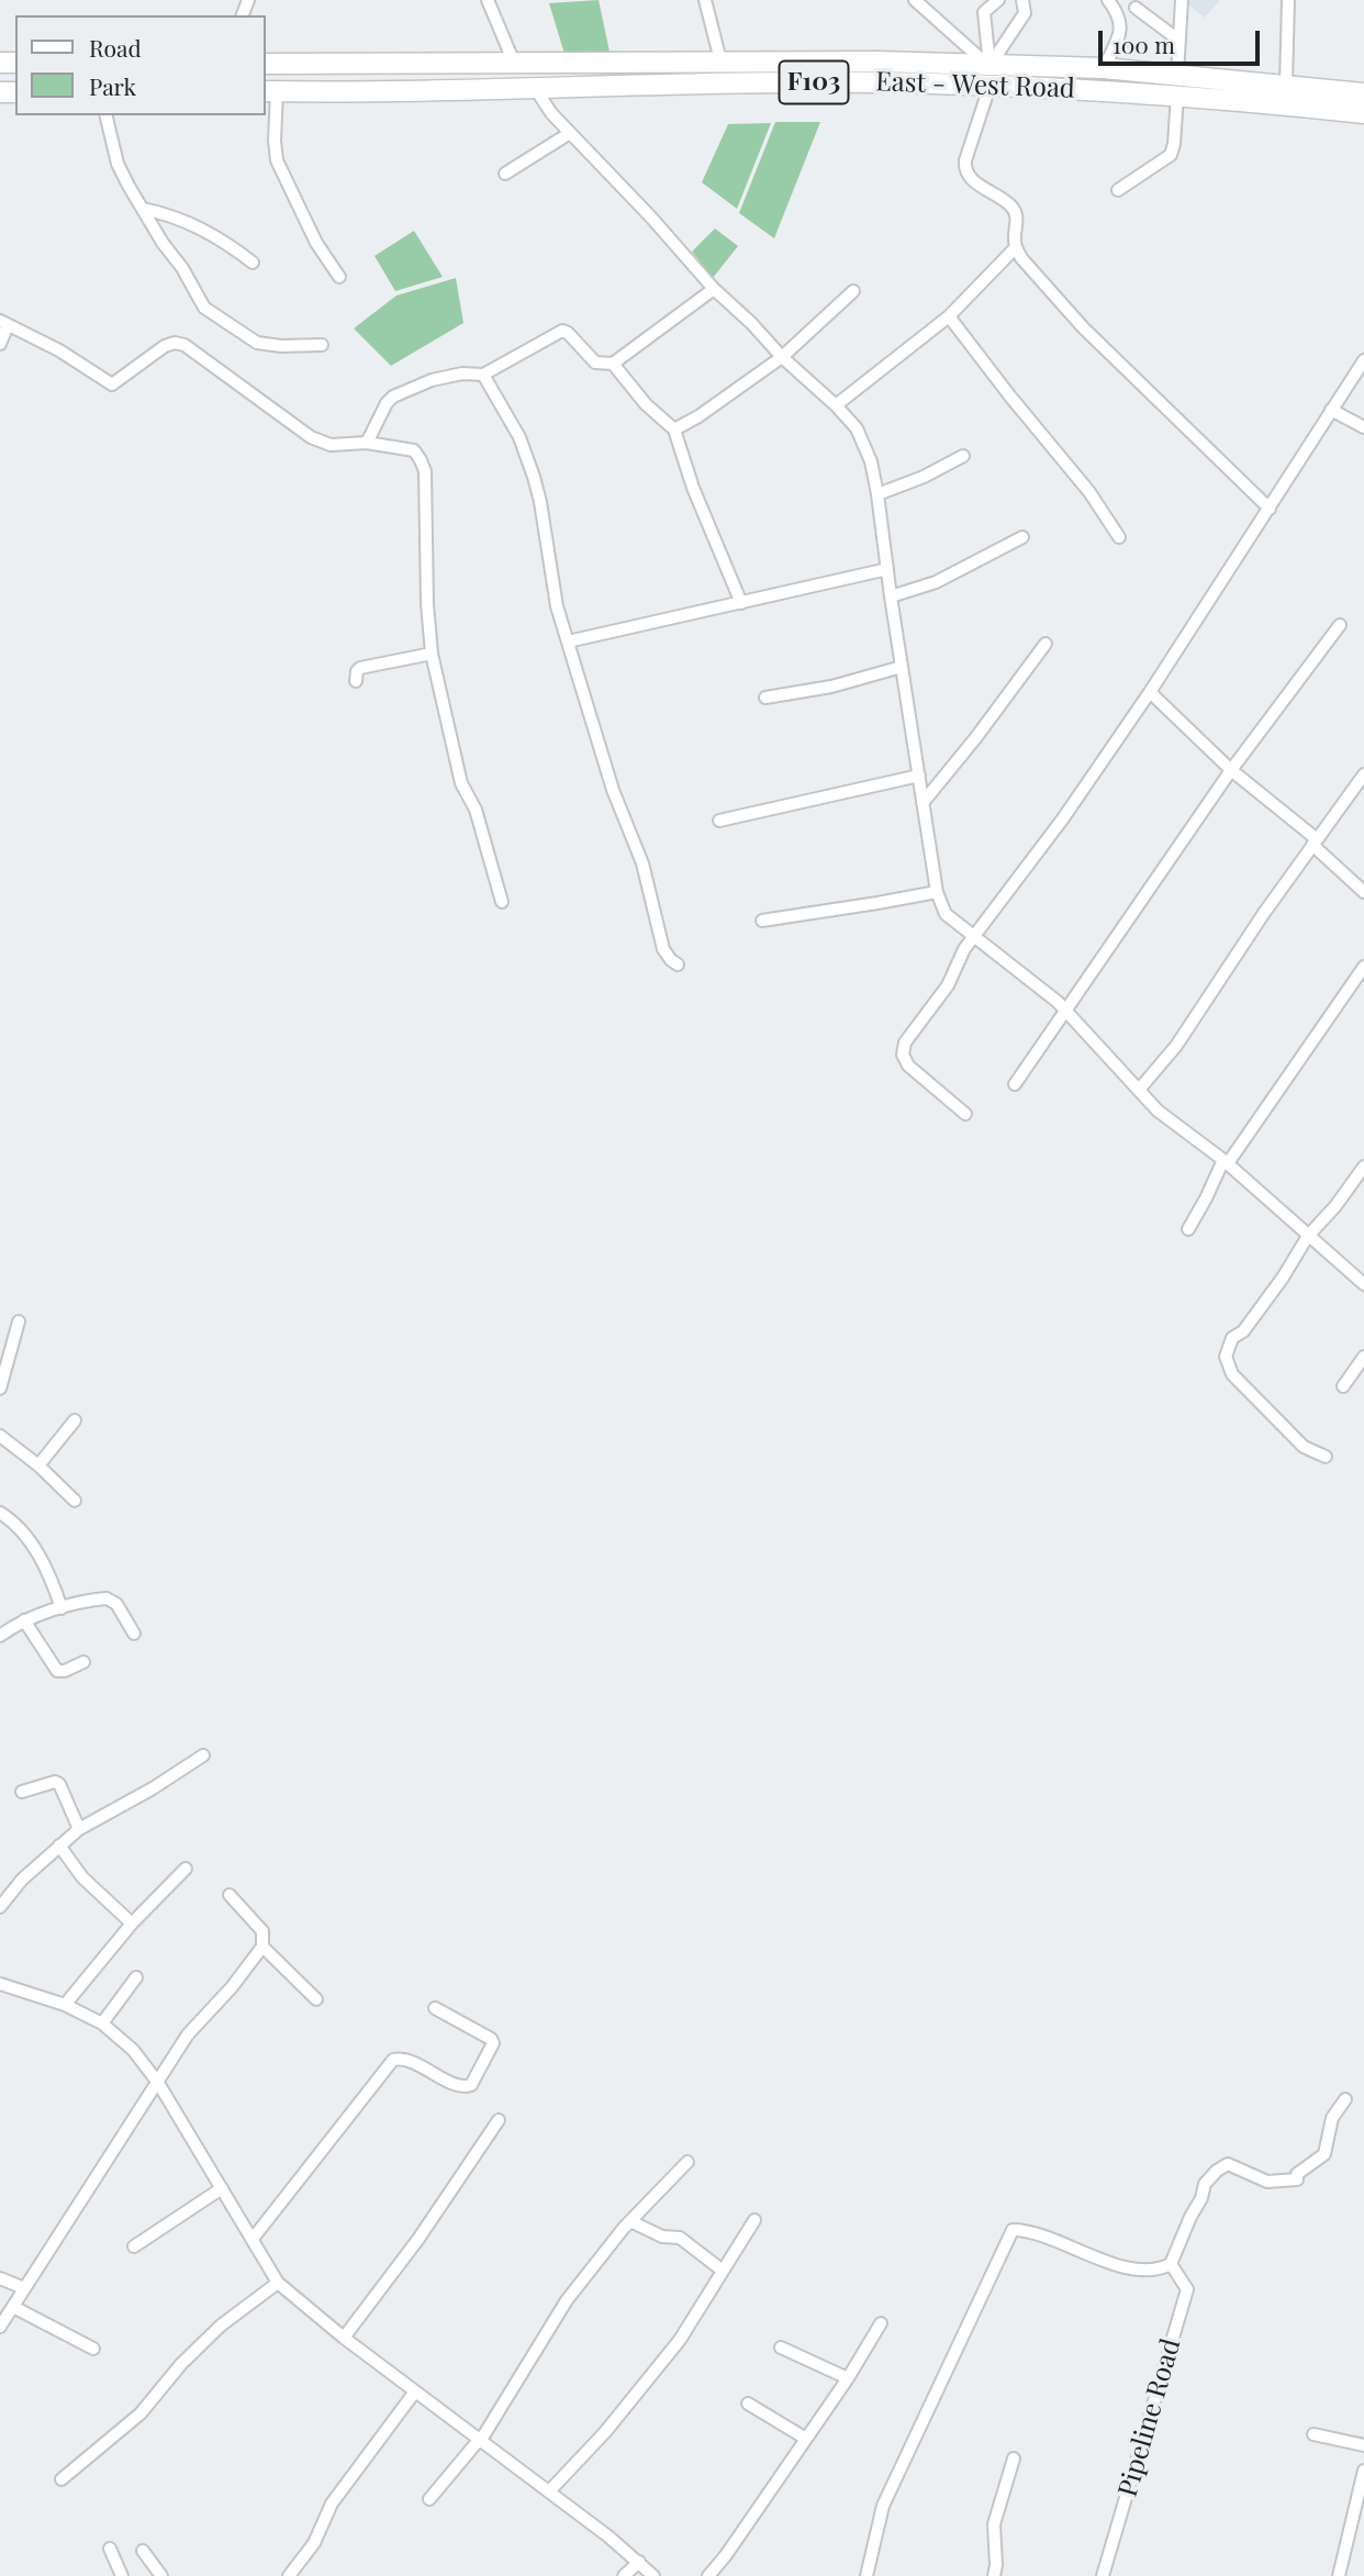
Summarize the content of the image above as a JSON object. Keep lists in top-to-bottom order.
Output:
{
  "streets": {
    "main road": ["F103", "East - West Road"],
    "street": ["Pipeline Road"]
  },
  "legend": ["Road", "Park"],
  "scale_bar": "100 m"
}
